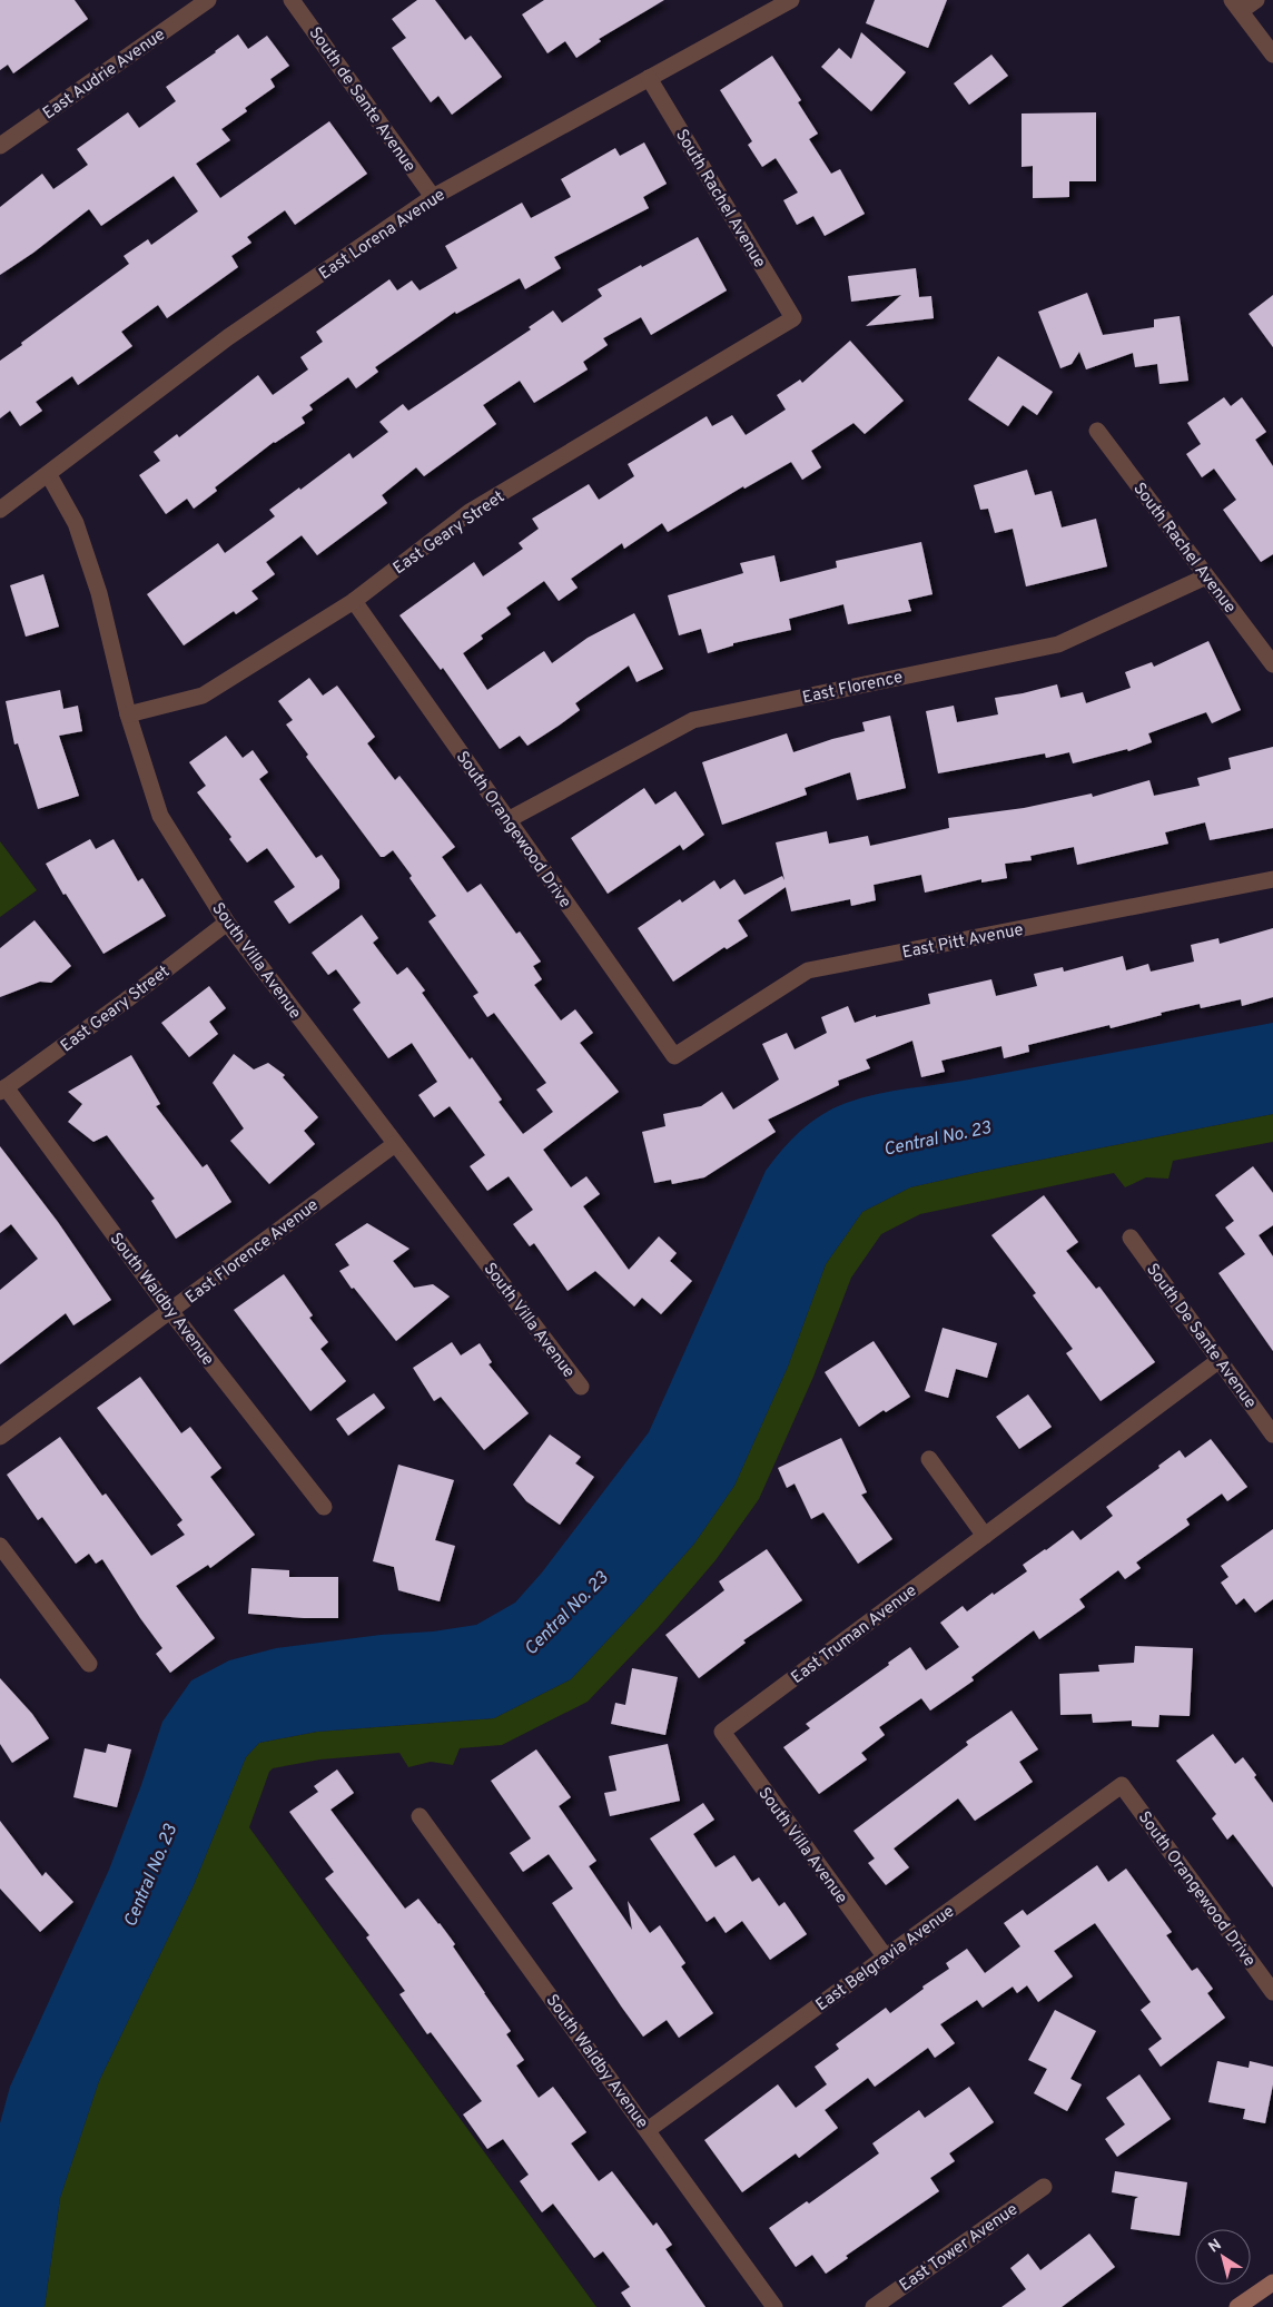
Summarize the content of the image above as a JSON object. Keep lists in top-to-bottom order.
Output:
{
  "streets": {
    "street": [
      "East Audrie Avenue",
      "South de Sante Avenue",
      "South Rachel Avenue",
      "East Lorena Avenue",
      "East Geary Street",
      "East Florence",
      "South Orangewood Drive",
      "East Pitt Avenue",
      "South Villa Avenue",
      "East Florence Avenue",
      "South Waldby Avenue",
      "South De Sante Avenue",
      "East Truman Avenue",
      "East Belgravia Avenue",
      "East Tower Avenue"
    ]
  },
  "crossings": [
    ["South de Sante Avenue", "East Lorena Avenue"],
    ["South Rachel Avenue", "East Lorena Avenue"],
    ["South Rachel Avenue", "East Geary Street"],
    ["South Rachel Avenue", "East Florence"],
    ["East Lorena Avenue", "South Villa Avenue"],
    ["East Geary Street", "South Orangewood Drive"],
    ["East Geary Street", "South Villa Avenue"],
    ["East Geary Street", "South Waldby Avenue"],
    ["East Florence", "South Orangewood Drive"],
    ["South Orangewood Drive", "East Pitt Avenue"],
    ["South Orangewood Drive", "East Belgravia Avenue"],
    ["South Villa Avenue", "East Florence Avenue"],
    ["South Villa Avenue", "East Truman Avenue"],
    ["South Villa Avenue", "East Belgravia Avenue"],
    ["East Florence Avenue", "South Waldby Avenue"],
    ["South Waldby Avenue", "East Belgravia Avenue"],
    ["South De Sante Avenue", "East Truman Avenue"]
  ],
  "water": ["Central No. 23"],
  "north": "top left"
}
